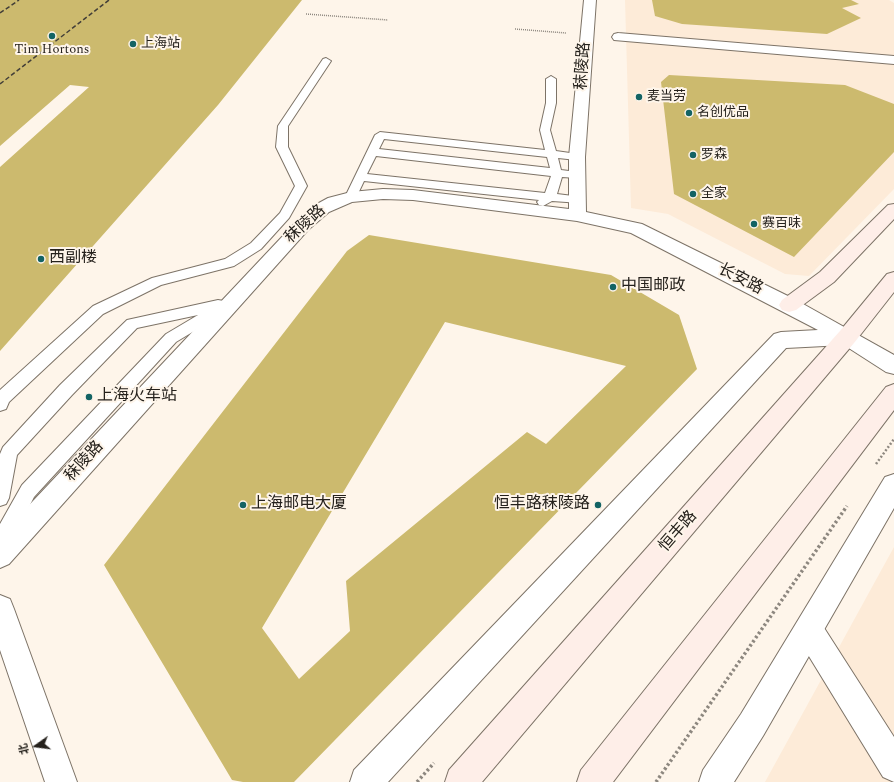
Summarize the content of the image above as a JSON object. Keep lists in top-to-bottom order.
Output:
{
  "streets": {
    "main road": ["恒丰路"],
    "street": ["秣陵路", "长安路"]
  },
  "crossings": [
    ["秣陵路", "长安路"],
    ["长安路", "恒丰路"]
  ],
  "places": [
    "Tim Hortons",
    "上海站",
    "麦当劳",
    "名创优品",
    "罗森",
    "全家",
    "赛百味",
    "西副楼",
    "中国邮政",
    "上海火车站",
    "上海邮电大厦",
    "恒丰路秣陵路"
  ],
  "north": "left"
}
